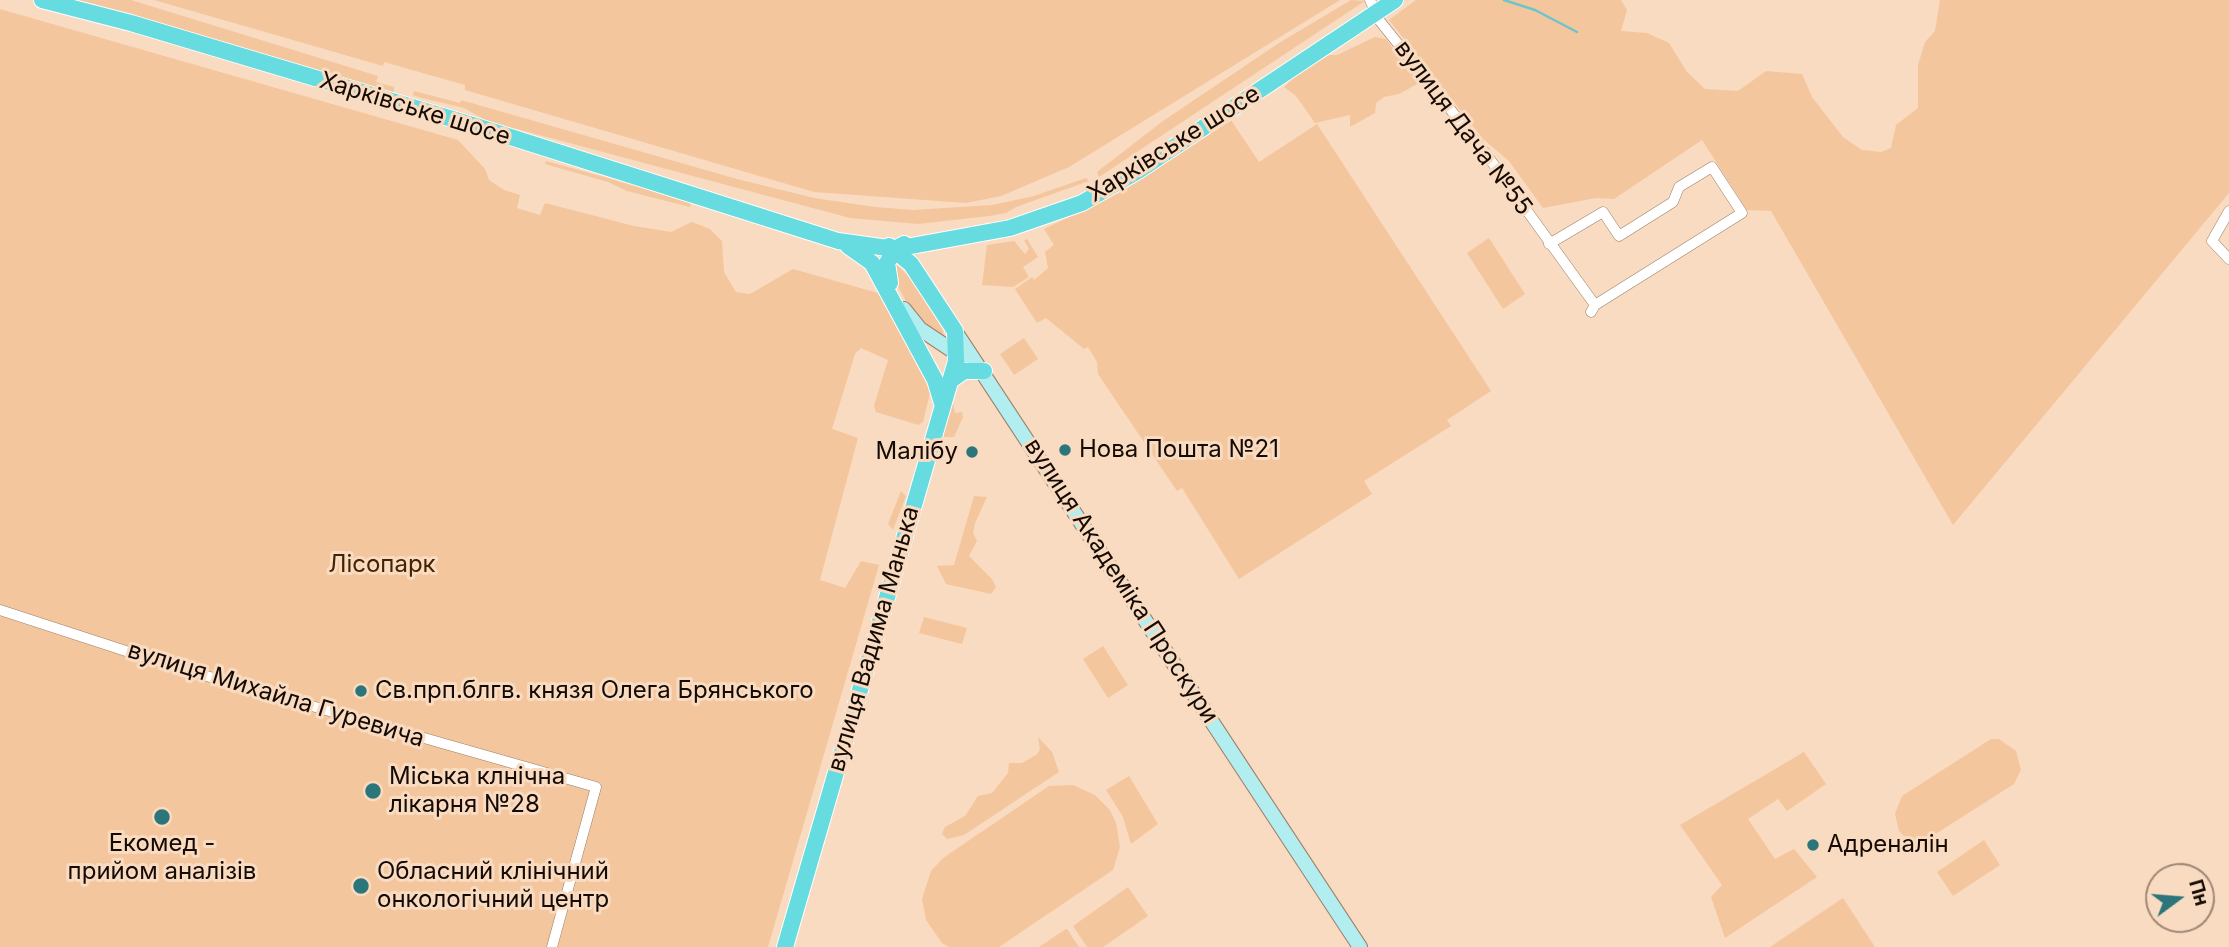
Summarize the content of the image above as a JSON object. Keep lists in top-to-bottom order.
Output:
{
  "streets": {
    "main road": ["Харківське шосе", "вулиця Академіка Проскури", "вулиця Вадима Манька"],
    "street": ["вулиця Дача №55", "вулиця Михайла Гуревича"]
  },
  "crossings": [
    ["Харківське шосе", "вулиця Дача №55"],
    ["Харківське шосе", "вулиця Академіка Проскури"],
    ["вулиця Академіка Проскури", "вулиця Вадима Манька"]
  ],
  "parks": ["Лісопарк"],
  "places": [
    "Нова Пошта №21",
    "Малібу",
    "Cв.прп.блгв. князя Олега Брянського",
    "Міська клнічна лікарня №28",
    "Екомед - прийом аналізів",
    "Адреналін",
    "Обласний клінічний онкологічний центр"
  ],
  "north": "right"
}
